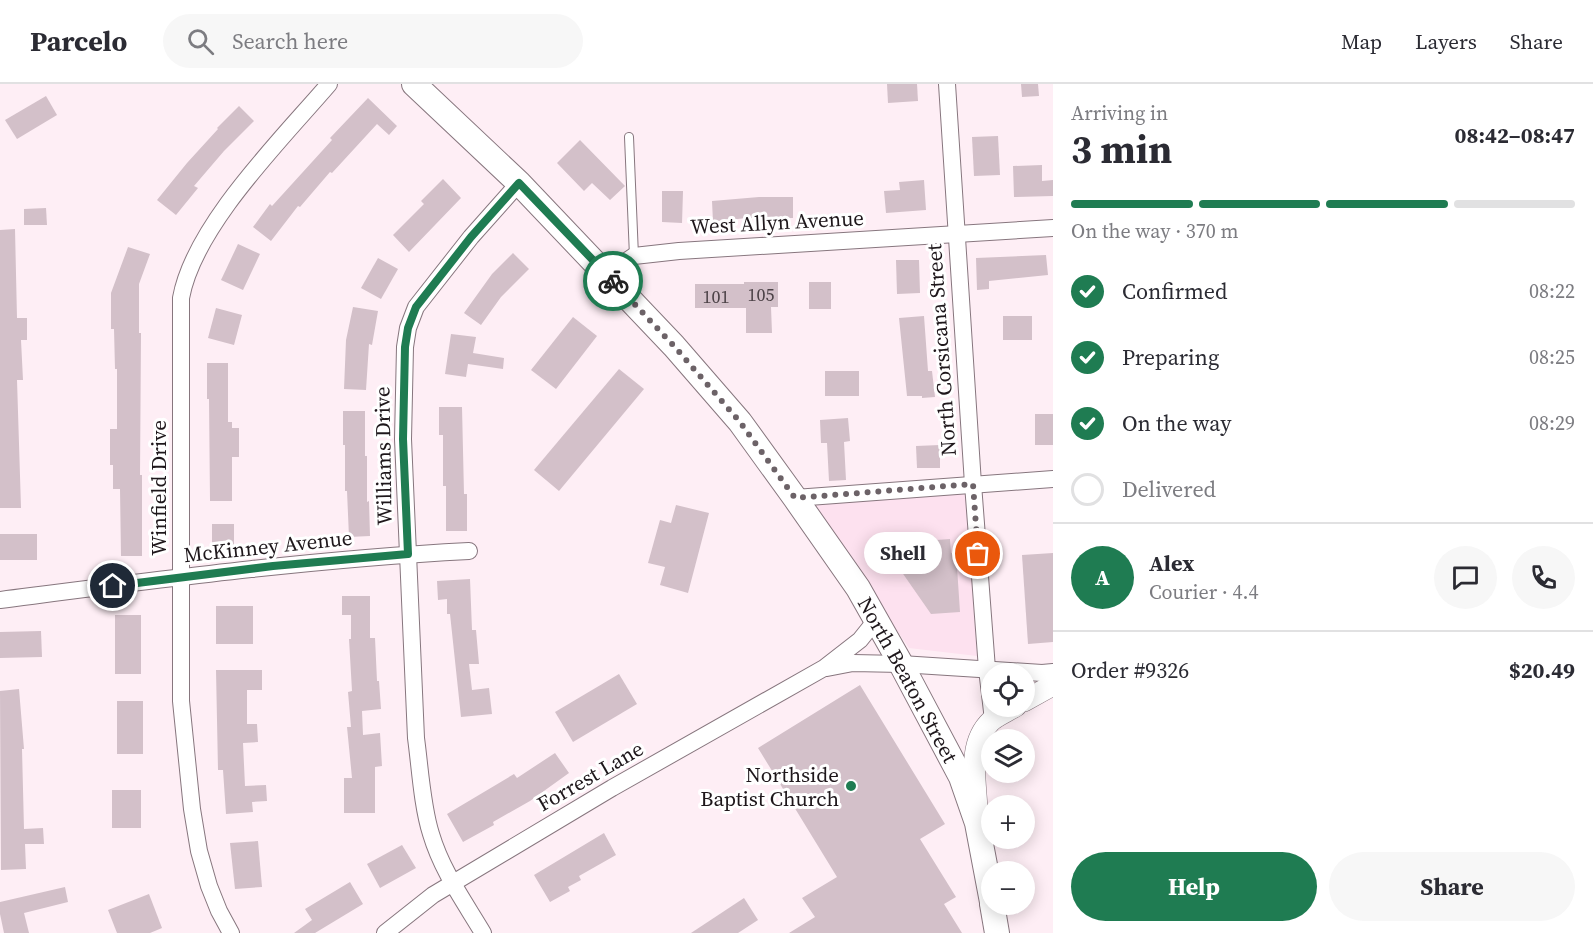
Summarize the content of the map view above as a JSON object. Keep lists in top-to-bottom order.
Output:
{
  "streets": {
    "main road": ["North Beaton Street"],
    "street": [
      "West Allyn Avenue",
      "North Corsicana Street",
      "Williams Drive",
      "Winfield Drive",
      "McKinney Avenue",
      "Forrest Lane"
    ]
  },
  "crossings": [
    ["West Allyn Avenue", "North Corsicana Street"],
    ["West Allyn Avenue", "North Beaton Street"],
    ["Williams Drive", "McKinney Avenue"],
    ["Williams Drive", "North Beaton Street"],
    ["Williams Drive", "Forrest Lane"],
    ["Winfield Drive", "McKinney Avenue"],
    ["North Beaton Street", "Forrest Lane"]
  ],
  "places": ["Shell", "Northside Baptist Church"],
  "house_numbers": ["105", "101"],
  "page": {
    "header": "Parcelo",
    "search": "Search here",
    "nav": ["Map", "Layers", "Share"],
    "heading": ["3 min", "Arriving in", "08:42–08:47"],
    "panel": [
      "Alex",
      "Courier · 4.4",
      "Order #9326",
      "$20.49"
    ],
    "bar": "On the way · 370 m",
    "list": [
      ["Confirmed", "08:22"],
      ["Preparing", "08:25"],
      ["On the way", "08:29"],
      "Delivered"
    ],
    "bubble": "Shell",
    "round": "A",
    "map_buttons": ["+", "−"],
    "buttons": ["Help", "Share"]
  }
}
